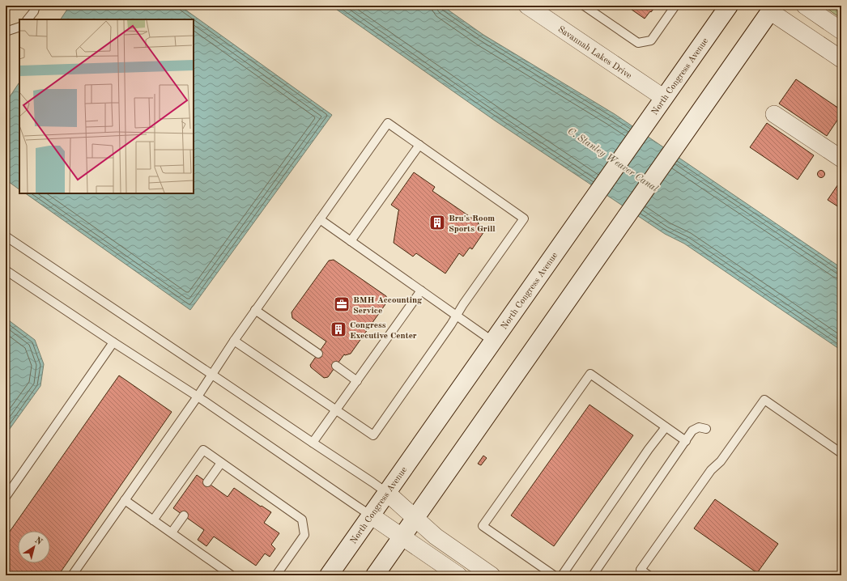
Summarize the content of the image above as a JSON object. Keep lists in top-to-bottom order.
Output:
{
  "streets": {
    "main road": ["North Congress Avenue"],
    "street": ["Savannah Lakes Drive"]
  },
  "crossings": [
    ["Savannah Lakes Drive", "North Congress Avenue"]
  ],
  "water": ["C. Stanley Weaver Canal"],
  "places": {
    "building": ["Bru's Room Sports Grill", "Congress Executive Center"],
    "office": ["BMH Accounting Service"]
  },
  "north": "top right"
}
